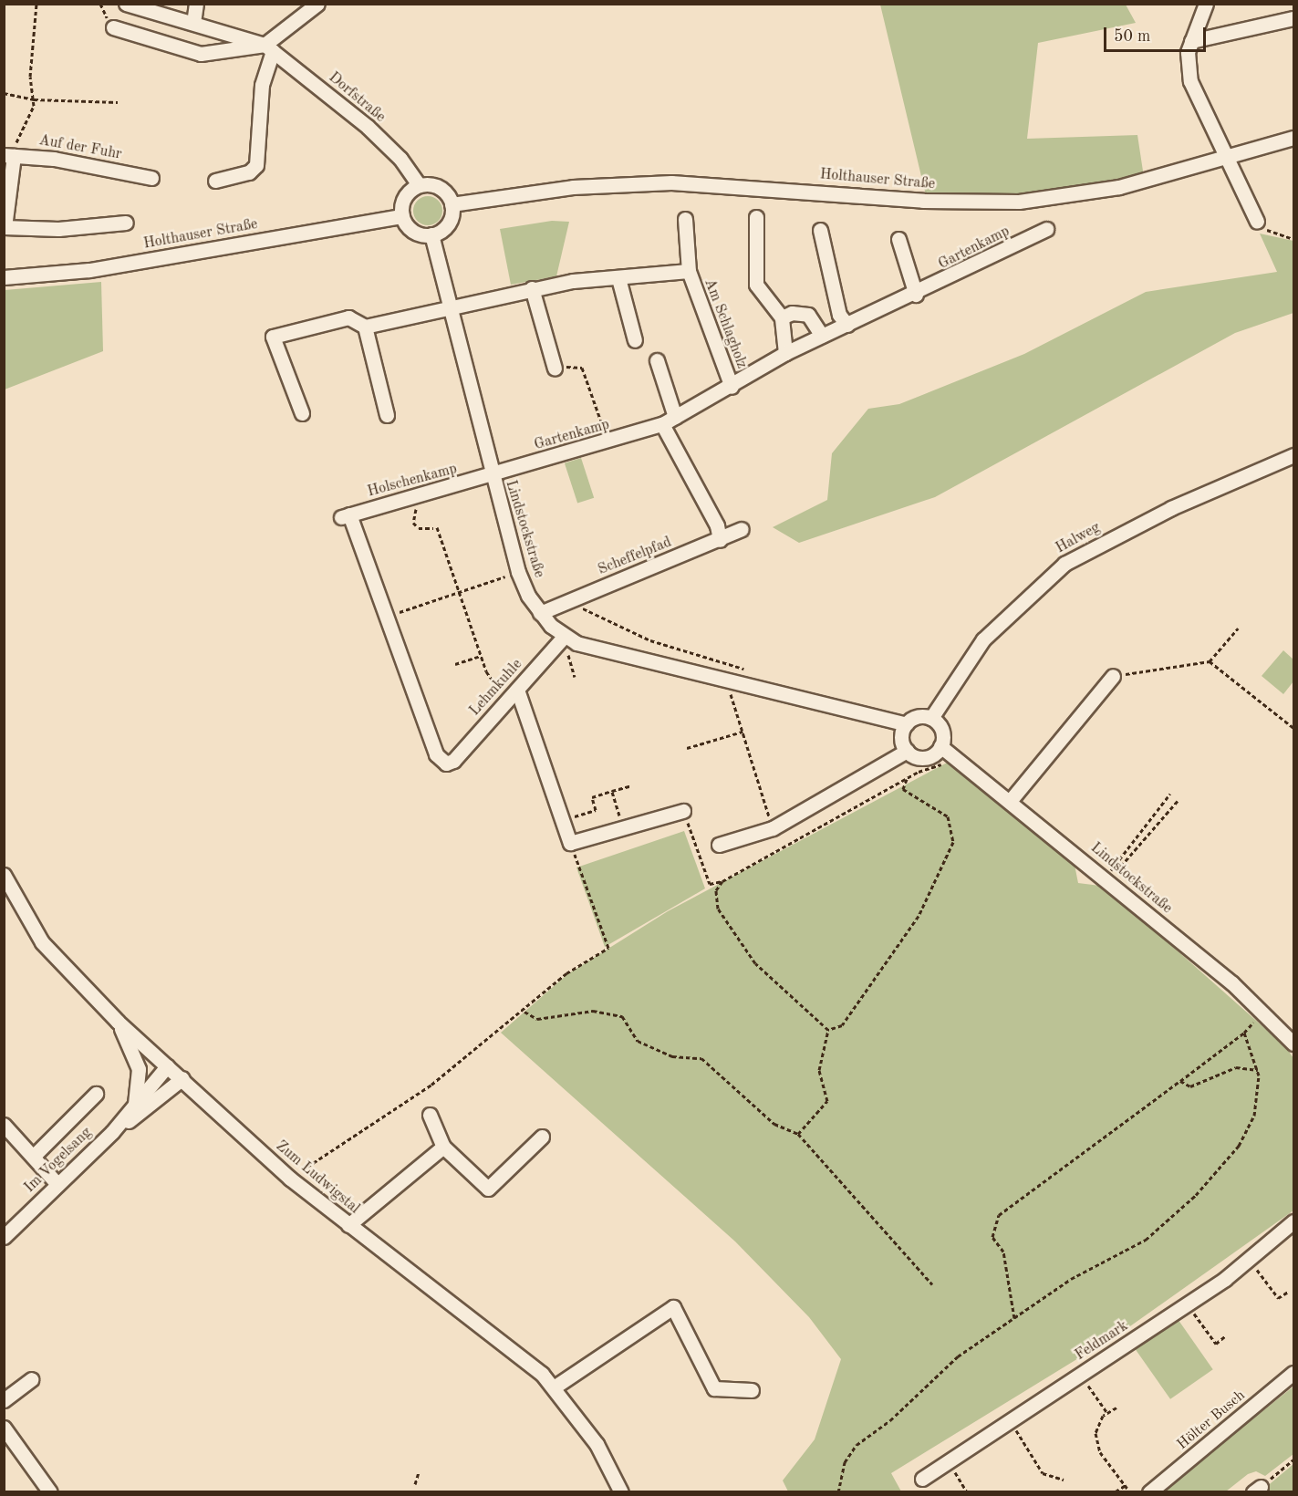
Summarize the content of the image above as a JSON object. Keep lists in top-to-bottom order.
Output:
{
  "streets": {
    "street": [
      "Dorfstraße",
      "Auf der Fuhr",
      "Holthauser Straße",
      "Gartenkamp",
      "Am Schlagholz",
      "Holschenkamp",
      "Lindstockstraße",
      "Halweg",
      "Scheffelpfad",
      "Lehmkuhle",
      "Im Vogelsang",
      "Zum Ludwigstal",
      "Feldmark",
      "Hölter Busch"
    ]
  },
  "crossings": [
    ["Dorfstraße", "Holthauser Straße"],
    ["Dorfstraße", "Lindstockstraße"],
    ["Holthauser Straße", "Lindstockstraße"],
    ["Gartenkamp", "Am Schlagholz"],
    ["Gartenkamp", "Holschenkamp"],
    ["Gartenkamp", "Lindstockstraße"],
    ["Am Schlagholz", "Lindstockstraße"],
    ["Holschenkamp", "Lindstockstraße"],
    ["Holschenkamp", "Lehmkuhle"],
    ["Lindstockstraße", "Halweg"],
    ["Lindstockstraße", "Scheffelpfad"],
    ["Lindstockstraße", "Lehmkuhle"],
    ["Im Vogelsang", "Zum Ludwigstal"]
  ],
  "scale_bar": "50 m"
}
